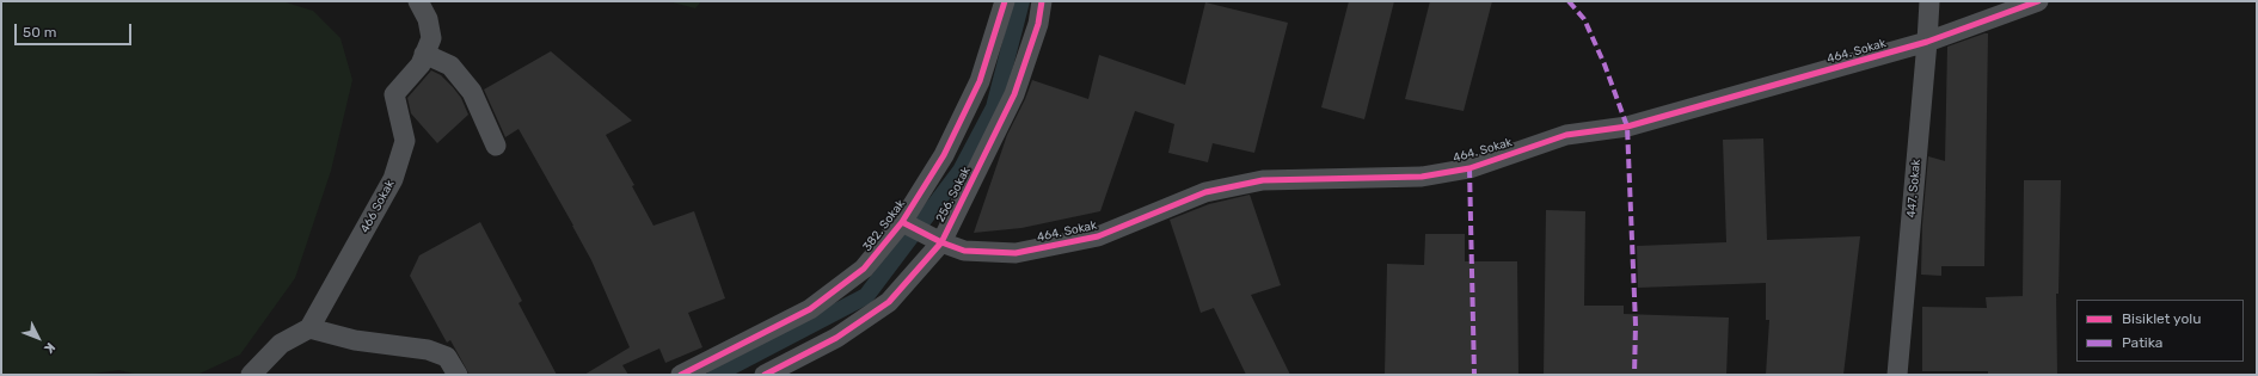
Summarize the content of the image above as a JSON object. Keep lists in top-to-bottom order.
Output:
{
  "streets": {
    "street": [
      "464. Sokak",
      "447. Sokak",
      "256. Sokak",
      "466 Sokak",
      "382. Sokak"
    ]
  },
  "crossings": [
    ["464. Sokak", "447. Sokak"],
    ["464. Sokak", "256. Sokak"],
    ["464. Sokak", "382. Sokak"]
  ],
  "legend": ["Bisiklet yolu", "Patika"],
  "scale_bar": "50 m",
  "north": "bottom right"
}
